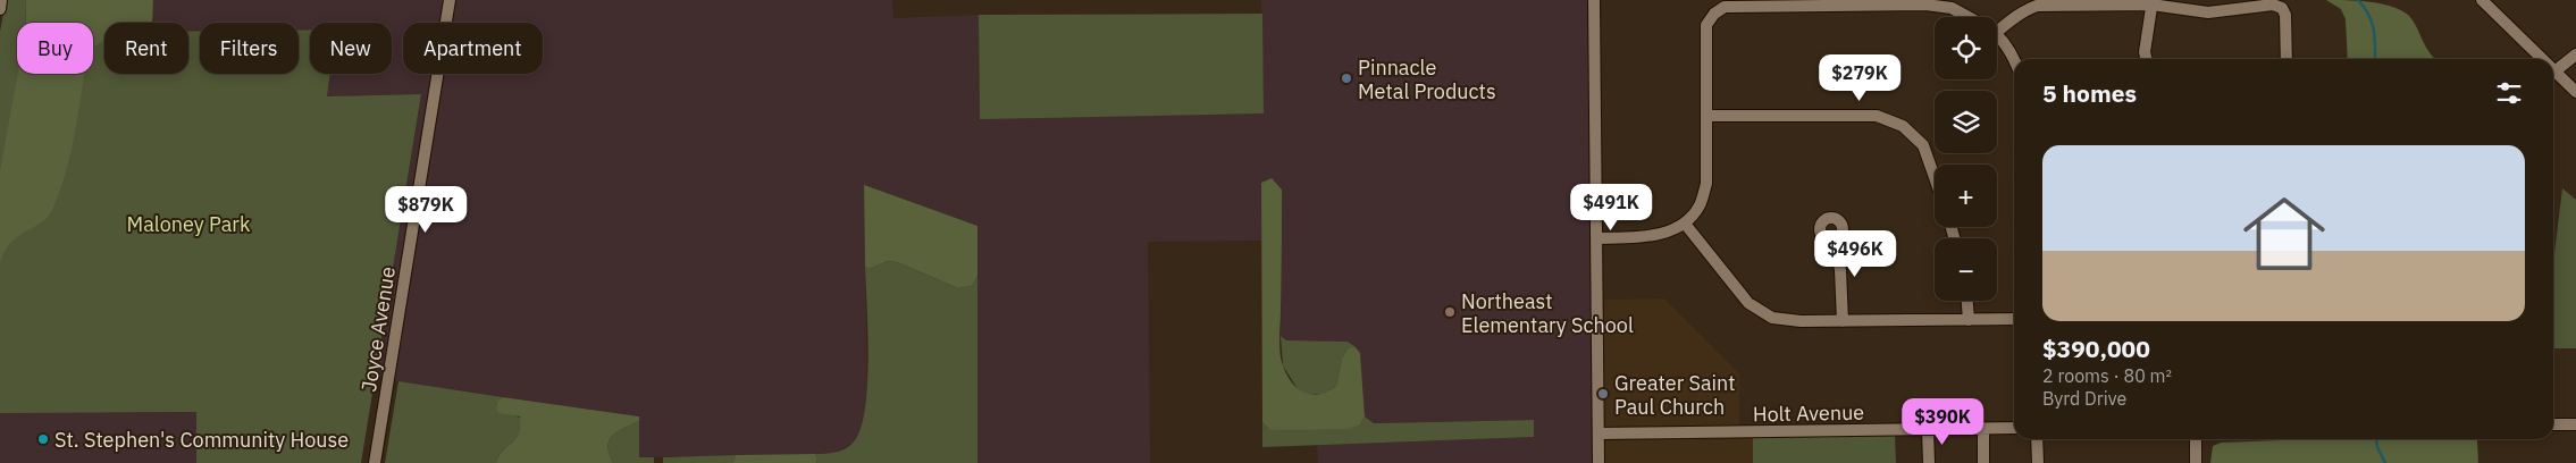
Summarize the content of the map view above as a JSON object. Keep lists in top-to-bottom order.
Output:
{
  "streets": {
    "street": ["Joyce Avenue", "Holt Avenue"]
  },
  "parks": ["Maloney Park"],
  "places": [
    "Pinnacle Metal Products",
    "Northeast Elementary School",
    "Greater Saint Paul Church",
    "St. Stephen's Community House"
  ],
  "page": {
    "map_buttons": ["+", "−"],
    "chip": [
      "Buy",
      "Rent",
      "Filters",
      "New",
      "Apartment"
    ],
    "price": [
      "$279K",
      "$491K",
      "$879K",
      "$496K",
      "$390K"
    ],
    "heading": "5 homes",
    "list": [
      {
        "name": "$390,000",
        "note": "2 rooms · 80 m² · Byrd Drive"
      }
    ]
  }
}
